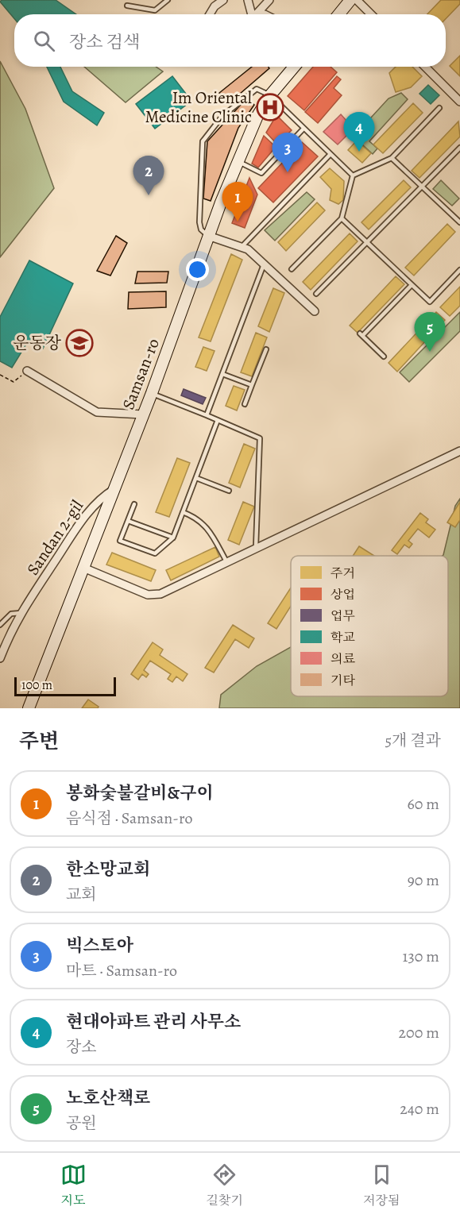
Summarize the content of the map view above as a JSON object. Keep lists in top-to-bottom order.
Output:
{
  "streets": {
    "main road": ["Samsan-ro"],
    "street": ["Sandan 2-gil"]
  },
  "crossings": [
    ["Samsan-ro", "Sandan 2-gil"]
  ],
  "places": {
    "hospital": ["Im Oriental Medicine Clinic"],
    "school or university": ["운동장"]
  },
  "legend": [
    "주거",
    "상업",
    "업무",
    "학교",
    "의료",
    "기타"
  ],
  "scale_bar": "100 m",
  "page": {
    "search": "장소 검색",
    "pins": [
      "4",
      "3",
      "2",
      "1",
      "5"
    ],
    "scale": "100 m",
    "heading": ["주변", "5개 결과"],
    "list": [
      {
        "mark": "1",
        "name": "봉화숯불갈비&구이",
        "note": "음식점 · Samsan-ro",
        "value": "60 m"
      },
      {
        "mark": "2",
        "name": "한소망교회",
        "note": "교회",
        "value": "90 m"
      },
      {
        "mark": "3",
        "name": "빅스토아",
        "note": "마트 · Samsan-ro",
        "value": "130 m"
      },
      {
        "mark": "4",
        "name": "현대아파트 관리 사무소",
        "note": "장소",
        "value": "200 m"
      },
      {
        "mark": "5",
        "name": "노호산책로",
        "note": "공원",
        "value": "240 m"
      }
    ],
    "nav": ["지도", "길찾기", "저장됨"]
  }
}
